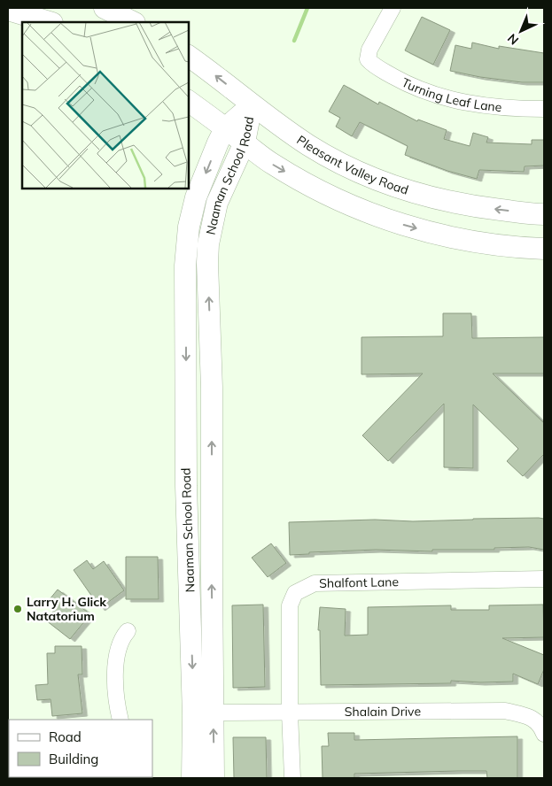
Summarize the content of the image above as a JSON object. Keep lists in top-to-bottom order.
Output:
{
  "streets": {
    "main road": ["Pleasant Valley Road", "Naaman School Road"],
    "street": ["Turning Leaf Lane", "Shalfont Lane", "Shalain Drive"]
  },
  "crossings": [
    ["Pleasant Valley Road", "Naaman School Road"],
    ["Naaman School Road", "Shalain Drive"],
    ["Shalfont Lane", "Shalain Drive"]
  ],
  "places": ["Larry H. Glick Natatorium"],
  "legend": ["Road", "Building"],
  "north": "bottom left"
}
